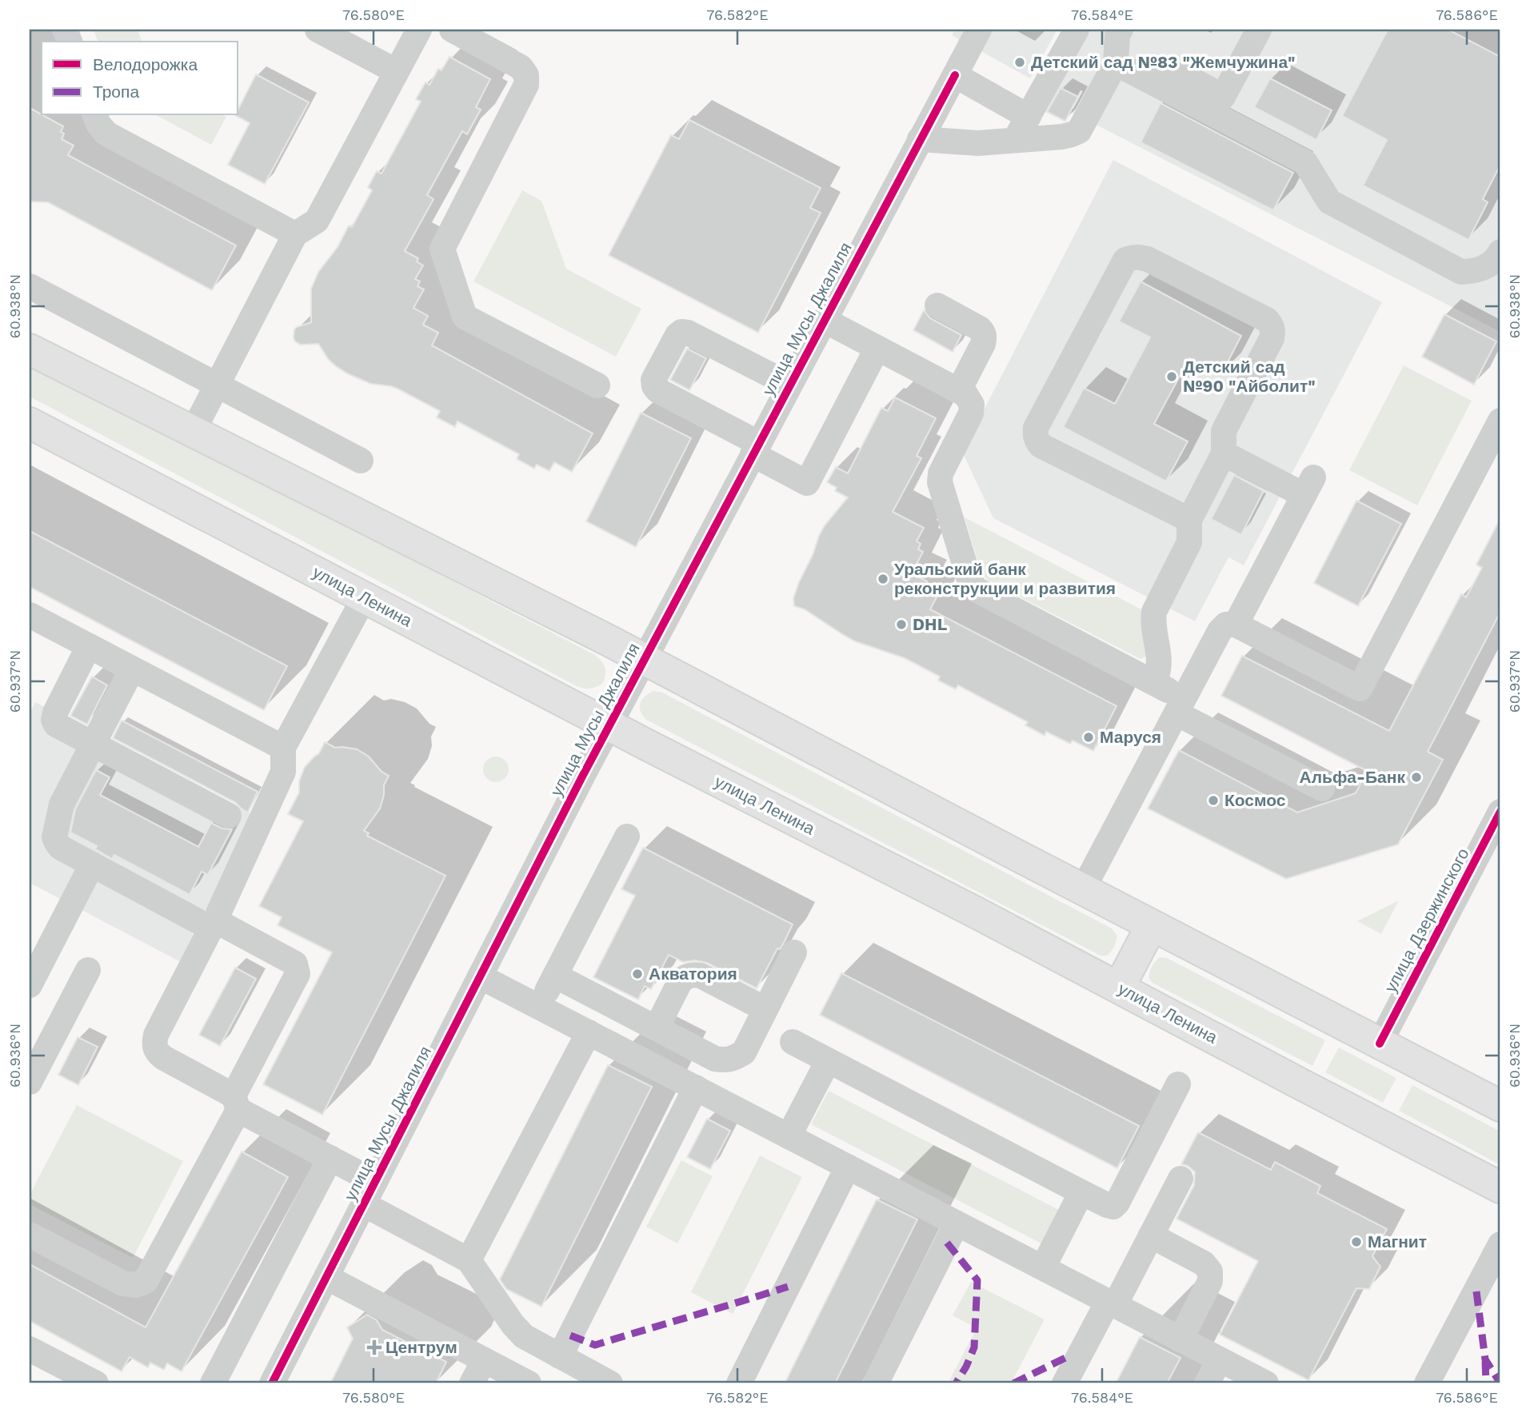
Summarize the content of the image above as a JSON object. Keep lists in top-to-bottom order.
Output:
{
  "streets": {
    "main road": ["улица Ленина"],
    "street": ["улица Мусы Джалиля", "улица Дзержинского"]
  },
  "crossings": [
    ["улица Мусы Джалиля", "улица Ленина"]
  ],
  "places": {
    "other": [
      "Детский сад №83 \"Жемчужина\"",
      "Детский сад №90 \"Айболит\"",
      "Уральский банк реконструкции и развития",
      "DHL",
      "Маруся",
      "Альфа-Банк",
      "Космос",
      "Акватория",
      "Магнит"
    ],
    "health": ["Центрум"]
  },
  "legend": ["Велодорожка", "Тропа"],
  "coordinates": [
    "76.580°E",
    "76.582°E",
    "76.584°E",
    "76.586°E",
    "60.938°N",
    "60.937°N",
    "60.936°N"
  ]
}
